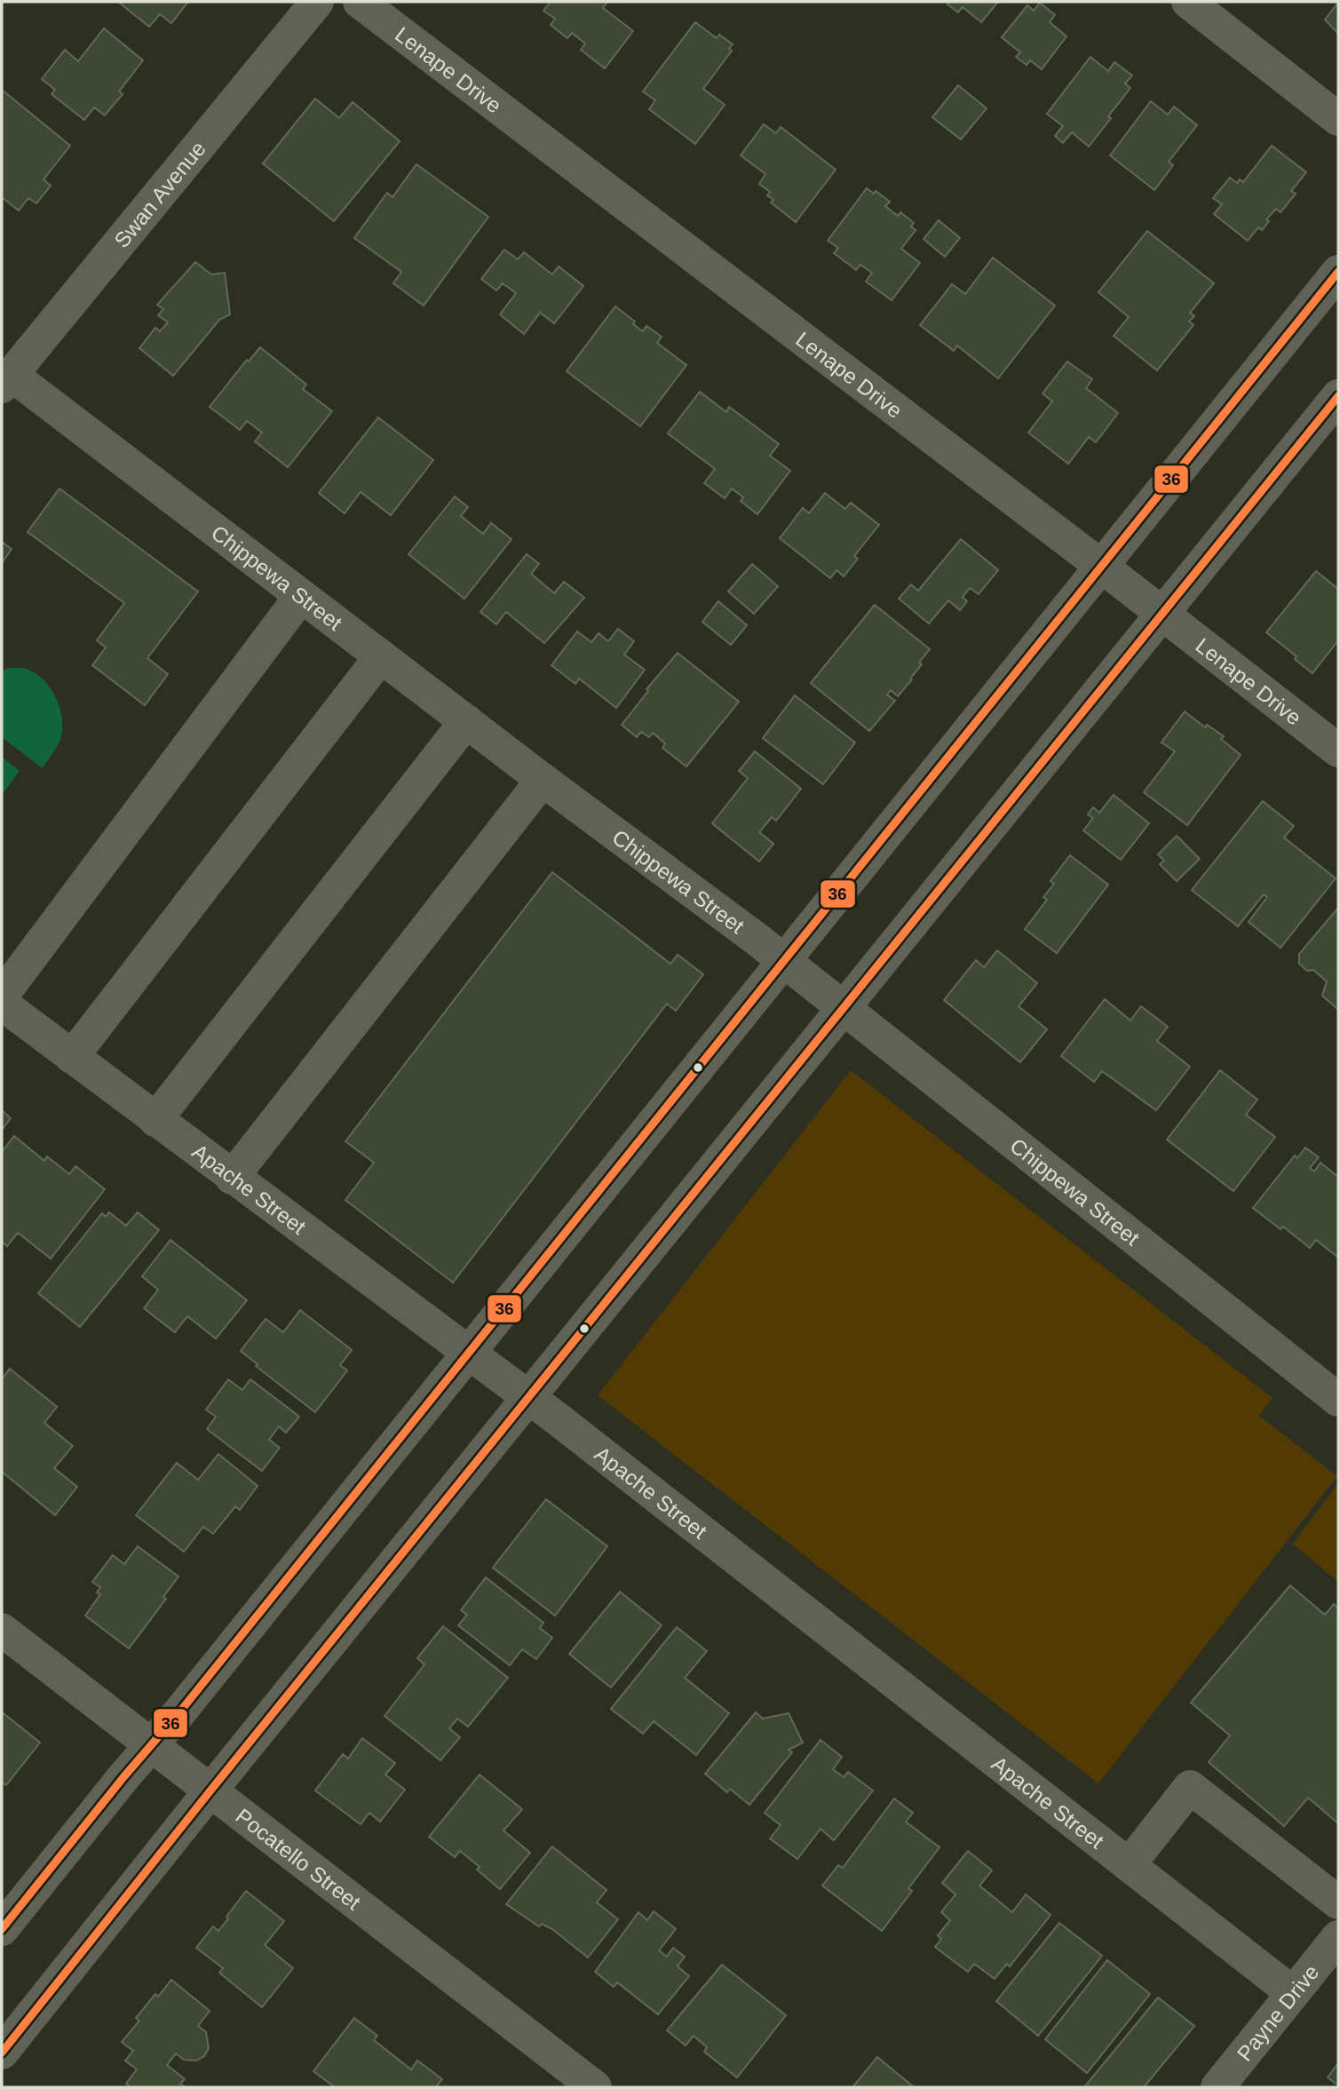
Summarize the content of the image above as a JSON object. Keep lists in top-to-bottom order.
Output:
{
  "streets": {
    "street": [
      "Lenape Drive",
      "Swan Avenue",
      "Chippewa Street",
      "Apache Street",
      "Pocatello Street",
      "Payne Drive"
    ]
  },
  "crossings": [
    ["Swan Avenue", "Chippewa Street"],
    ["Apache Street", "Payne Drive"]
  ],
  "lines": ["transit line 36"]
}
